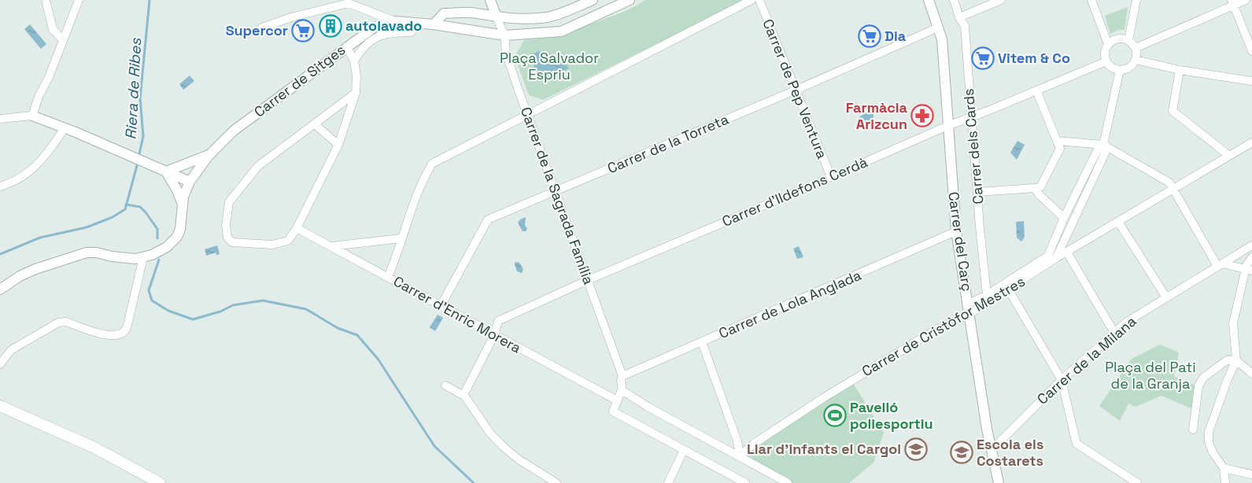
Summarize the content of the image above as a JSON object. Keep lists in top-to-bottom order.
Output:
{
  "streets": {
    "street": [
      "Carrer de Sitges",
      "Carrer de Pep Ventura",
      "Carrer de la Torreta",
      "Carrer dels Cards",
      "Carrer d'Ildefons Cerdà",
      "Carrer de la Sagrada Família",
      "Carrer del Carç",
      "Carrer de Lola Anglada",
      "Carrer d'Enric Morera",
      "Carrer de Cristòfor Mestres",
      "Carrer de la Milana"
    ]
  },
  "crossings": [
    ["Carrer de Sitges", "Carrer de la Sagrada Família"],
    ["Carrer de Pep Ventura", "Carrer de la Torreta"],
    ["Carrer de Pep Ventura", "Carrer d'Ildefons Cerdà"],
    ["Carrer de la Torreta", "Carrer de la Sagrada Família"],
    ["Carrer de la Torreta", "Carrer del Carç"],
    ["Carrer de la Torreta", "Carrer d'Enric Morera"],
    ["Carrer dels Cards", "Carrer d'Ildefons Cerdà"],
    ["Carrer d'Ildefons Cerdà", "Carrer de la Sagrada Família"],
    ["Carrer d'Ildefons Cerdà", "Carrer del Carç"],
    ["Carrer d'Ildefons Cerdà", "Carrer d'Enric Morera"],
    ["Carrer de la Sagrada Família", "Carrer de Lola Anglada"],
    ["Carrer del Carç", "Carrer de Lola Anglada"],
    ["Carrer del Carç", "Carrer de Cristòfor Mestres"],
    ["Carrer del Carç", "Carrer de la Milana"]
  ],
  "water": ["Riera de Ribes"],
  "parks": ["Plaça Salvador Espriu", "Plaça del Pati de la Granja"],
  "places": {
    "building": ["autolavado"],
    "supermarket": ["Supercor", "Dia", "Vitem & Co"],
    "pharmacy": ["Farmàcia Arizcun"],
    "sports": ["Pavelló poliesportiu"],
    "school or university": ["Llar d'infants el Cargol", "Escola els Costarets"]
  }
}
